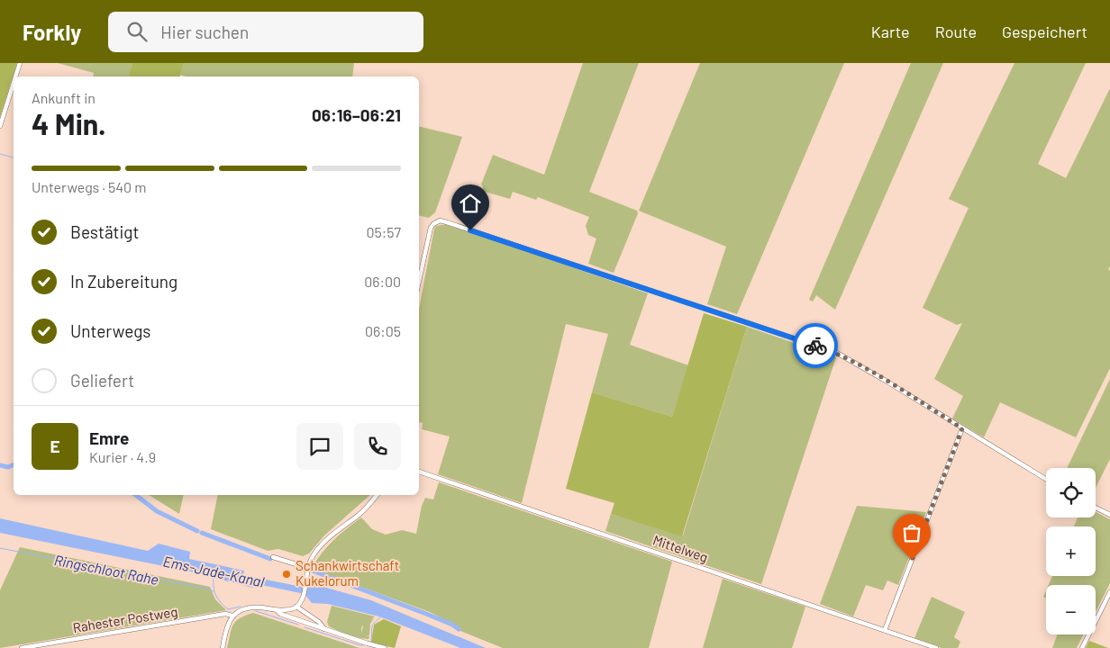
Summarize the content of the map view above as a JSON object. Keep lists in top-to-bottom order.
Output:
{
  "streets": {
    "street": ["Mittelweg", "Rahester Postweg"]
  },
  "water": ["Ringschloot Rahe", "Ems-Jade-Kanal"],
  "places": ["Schankwirtschaft Kukelorum"],
  "page": {
    "header": "Forkly",
    "search": "Hier suchen",
    "nav": ["Karte", "Route", "Gespeichert"],
    "heading": ["4 Min.", "Ankunft in", "06:16–06:21"],
    "panel": ["Emre", "Kurier · 4.9"],
    "bar": "Unterwegs · 540 m",
    "list": [
      ["Bestätigt", "05:57"],
      ["In Zubereitung", "06:00"],
      ["Unterwegs", "06:05"],
      "Geliefert"
    ],
    "round": "E",
    "map_buttons": ["+", "−"]
  }
}
